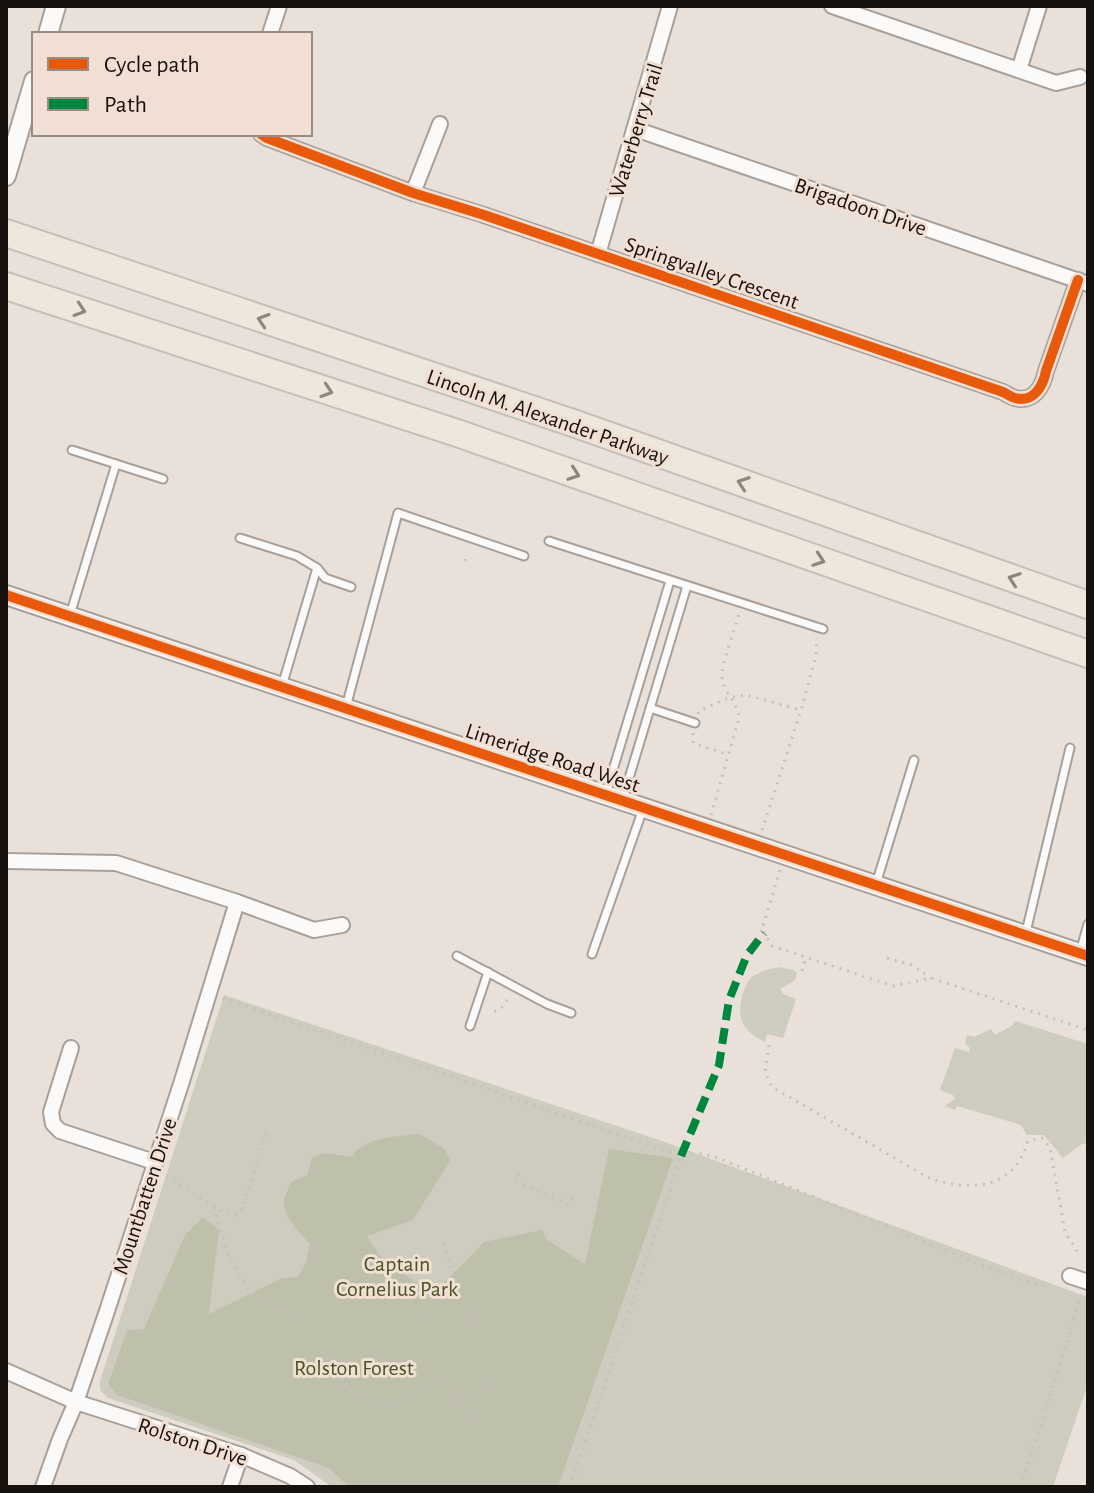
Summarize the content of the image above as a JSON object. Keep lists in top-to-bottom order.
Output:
{
  "streets": {
    "highway": ["Lincoln M. Alexander Parkway"],
    "street": [
      "Waterberry Trail",
      "Brigadoon Drive",
      "Springvalley Crescent",
      "Limeridge Road West",
      "Mountbatten Drive",
      "Rolston Drive"
    ]
  },
  "crossings": [
    ["Waterberry Trail", "Brigadoon Drive"],
    ["Waterberry Trail", "Springvalley Crescent"],
    ["Brigadoon Drive", "Springvalley Crescent"],
    ["Mountbatten Drive", "Rolston Drive"]
  ],
  "parks": ["Captain Cornelius Park", "Rolston Forest"],
  "legend": ["Cycle path", "Path"]
}
